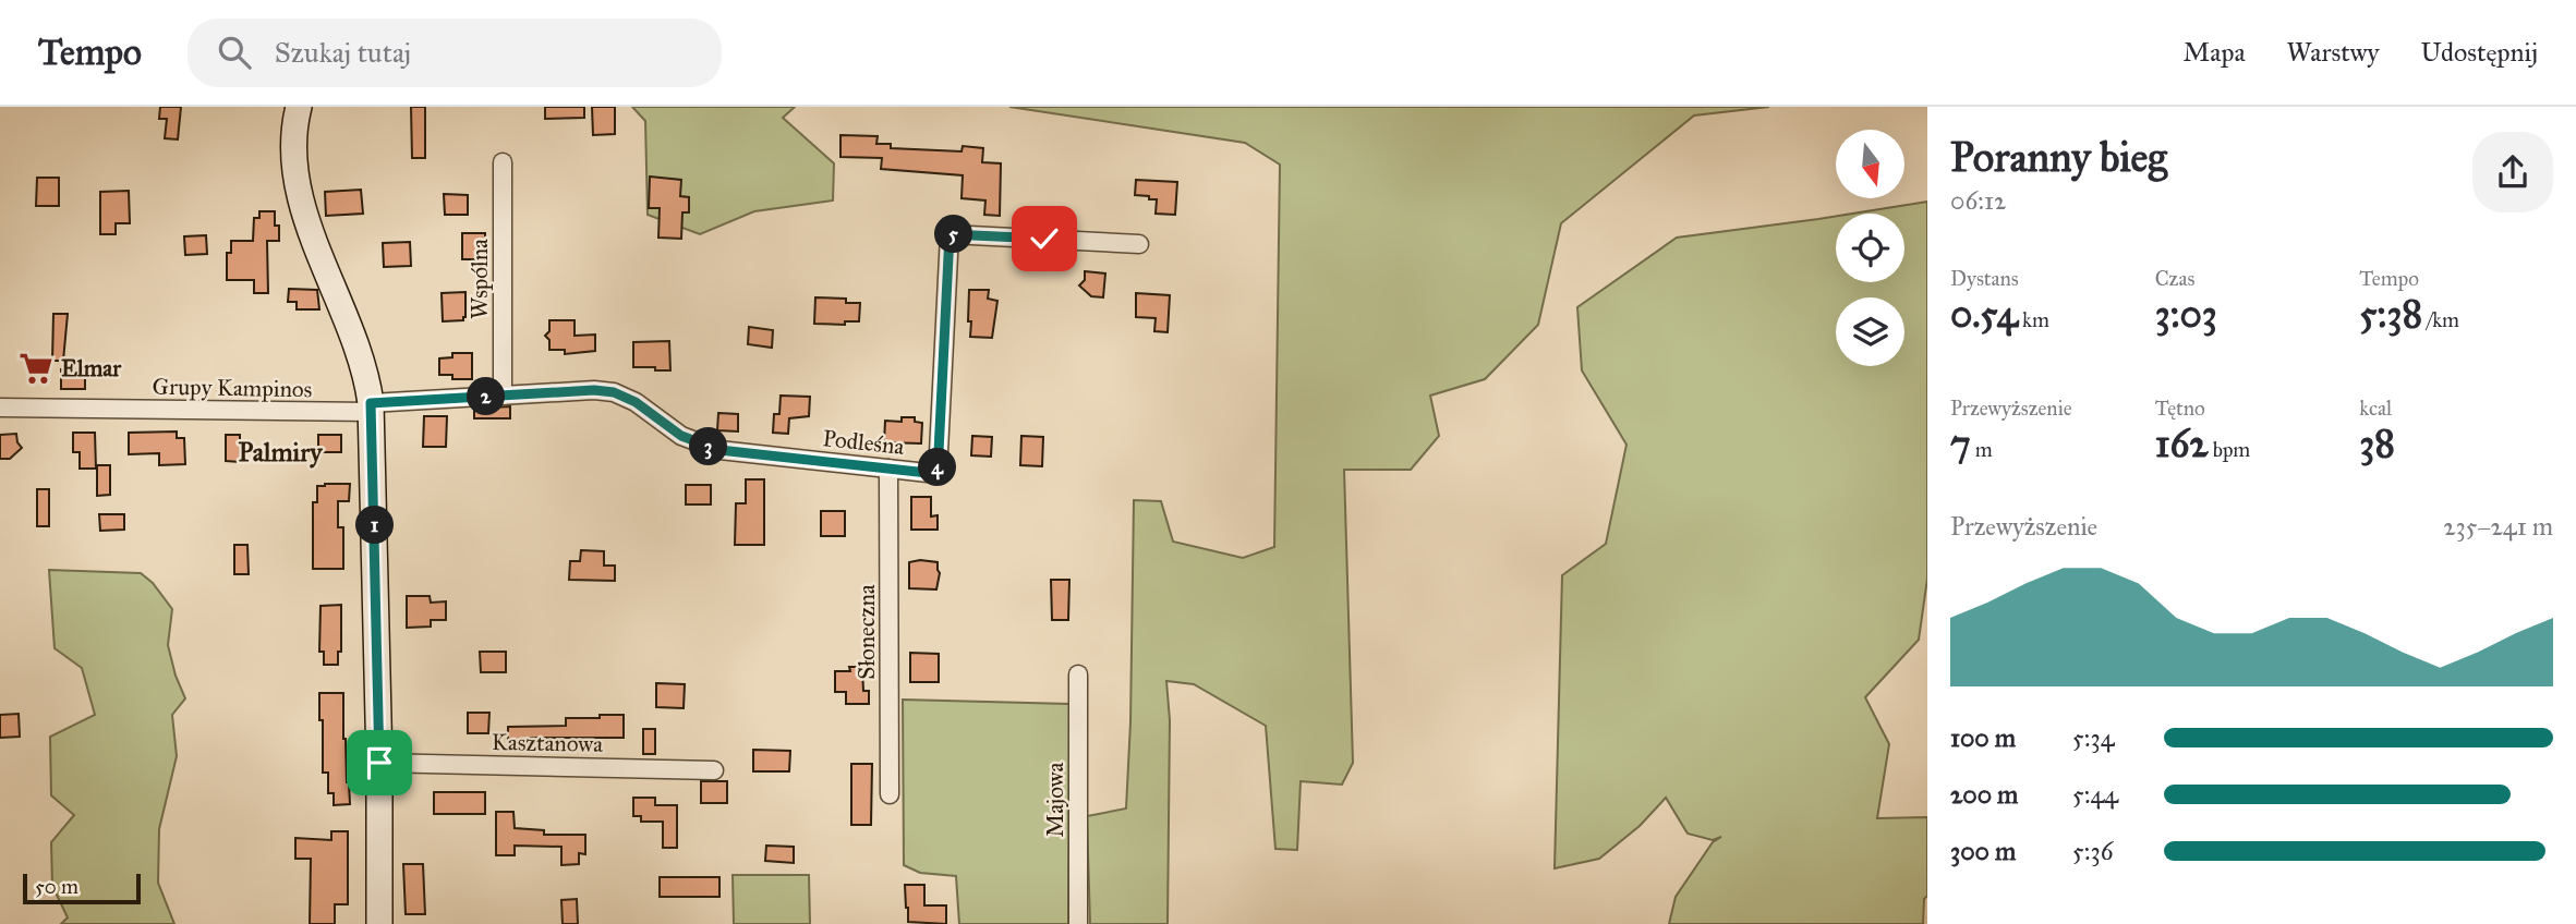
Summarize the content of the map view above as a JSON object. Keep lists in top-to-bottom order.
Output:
{
  "streets": {
    "street": [
      "Wspólna",
      "Grupy Kampinos",
      "Podleśna",
      "Słoneczna",
      "Kasztanowa",
      "Majowa"
    ]
  },
  "crossings": [
    ["Wspólna", "Podleśna"],
    ["Grupy Kampinos", "Podleśna"],
    ["Podleśna", "Słoneczna"]
  ],
  "districts": ["Palmiry"],
  "places": {
    "supermarket": ["Elmar"]
  },
  "scale_bar": "50 m",
  "north": "bottom",
  "page": {
    "header": "Tempo",
    "search": "Szukaj tutaj",
    "nav": ["Mapa", "Warstwy", "Udostępnij"],
    "heading": ["Poranny bieg", "06:12"],
    "pins": [
      "5",
      "2",
      "3",
      "4",
      "1"
    ],
    "stats": [
      ["Dystans", "0.54 km"],
      ["Czas", "3:03"],
      ["Tempo", "5:38 /km"],
      ["Przewyższenie", "7 m"],
      ["Tętno", "162 bpm"],
      ["kcal", "38"]
    ],
    "chart": ["Przewyższenie", "235–241 m"],
    "list": [
      {
        "name": "100 m",
        "note": "5:34"
      },
      {
        "name": "200 m",
        "note": "5:44"
      },
      {
        "name": "300 m",
        "note": "5:36"
      }
    ],
    "scale": "50 m"
  }
}
